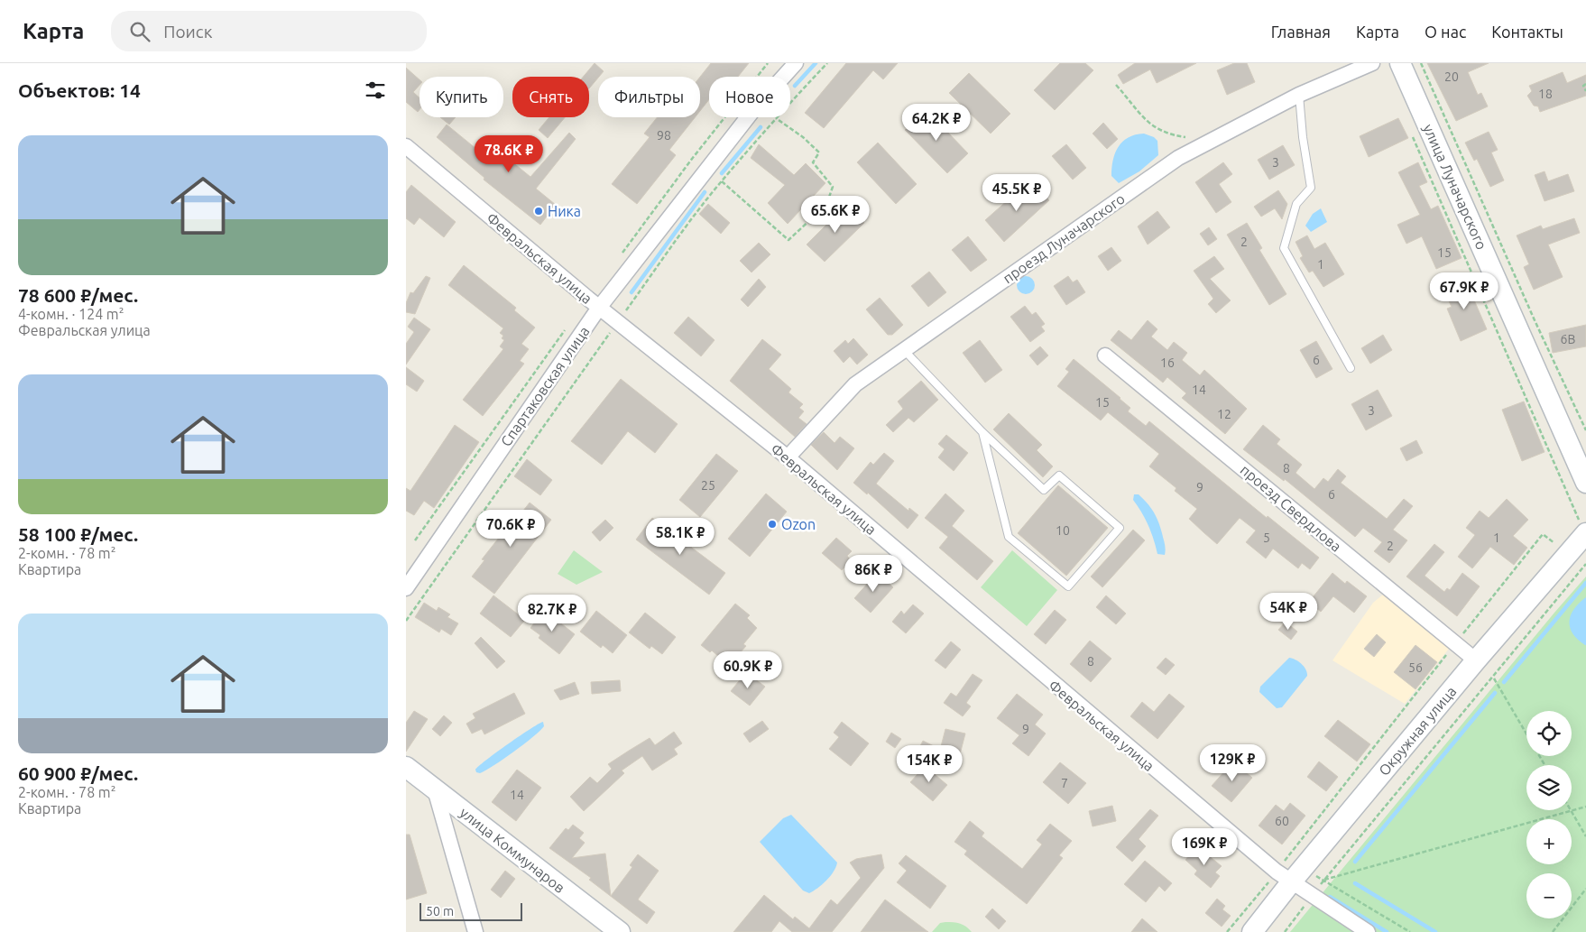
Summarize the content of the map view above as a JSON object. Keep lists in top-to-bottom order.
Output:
{
  "streets": {
    "street": [
      "улица Луначарского",
      "проезд Луначарского",
      "Февральская улица",
      "Спартаковская улица",
      "проезд Свердлова",
      "Окружная улица",
      "улица Коммунаров"
    ]
  },
  "crossings": [
    ["проезд Луначарского", "Февральская улица"],
    ["Февральская улица", "Спартаковская улица"],
    ["Февральская улица", "Окружная улица"],
    ["проезд Свердлова", "Окружная улица"]
  ],
  "places": ["Ника", "Ozon"],
  "house_numbers": [
    "20",
    "18",
    "98",
    "3",
    "2",
    "15",
    "1",
    "6В",
    "6",
    "16",
    "14",
    "15",
    "3",
    "12",
    "8",
    "25",
    "9",
    "6",
    "10",
    "5",
    "1",
    "2",
    "8",
    "56",
    "9",
    "7",
    "14",
    "60"
  ],
  "scale_bar": "50 m",
  "page": {
    "header": "Карта",
    "search": "Поиск",
    "nav": [
      "Главная",
      "Карта",
      "О нас",
      "Контакты"
    ],
    "heading": "Объектов: 14",
    "chip": [
      "Купить",
      "Снять",
      "Фильтры",
      "Новое"
    ],
    "price": [
      "64.2K ₽",
      "78.6K ₽",
      "45.5K ₽",
      "65.6K ₽",
      "67.9K ₽",
      "70.6K ₽",
      "58.1K ₽",
      "86K ₽",
      "54K ₽",
      "82.7K ₽",
      "60.9K ₽",
      "129K ₽",
      "154K ₽",
      "169K ₽"
    ],
    "list": [
      {
        "name": "78 600 ₽/мес.",
        "note": "4-комн. · 124 m² · Февральская улица"
      },
      {
        "name": "58 100 ₽/мес.",
        "note": "2-комн. · 78 m² · Квартира"
      },
      {
        "name": "60 900 ₽/мес.",
        "note": "2-комн. · 78 m² · Квартира"
      }
    ],
    "map_buttons": ["+", "−"],
    "scale": "50 m"
  }
}
